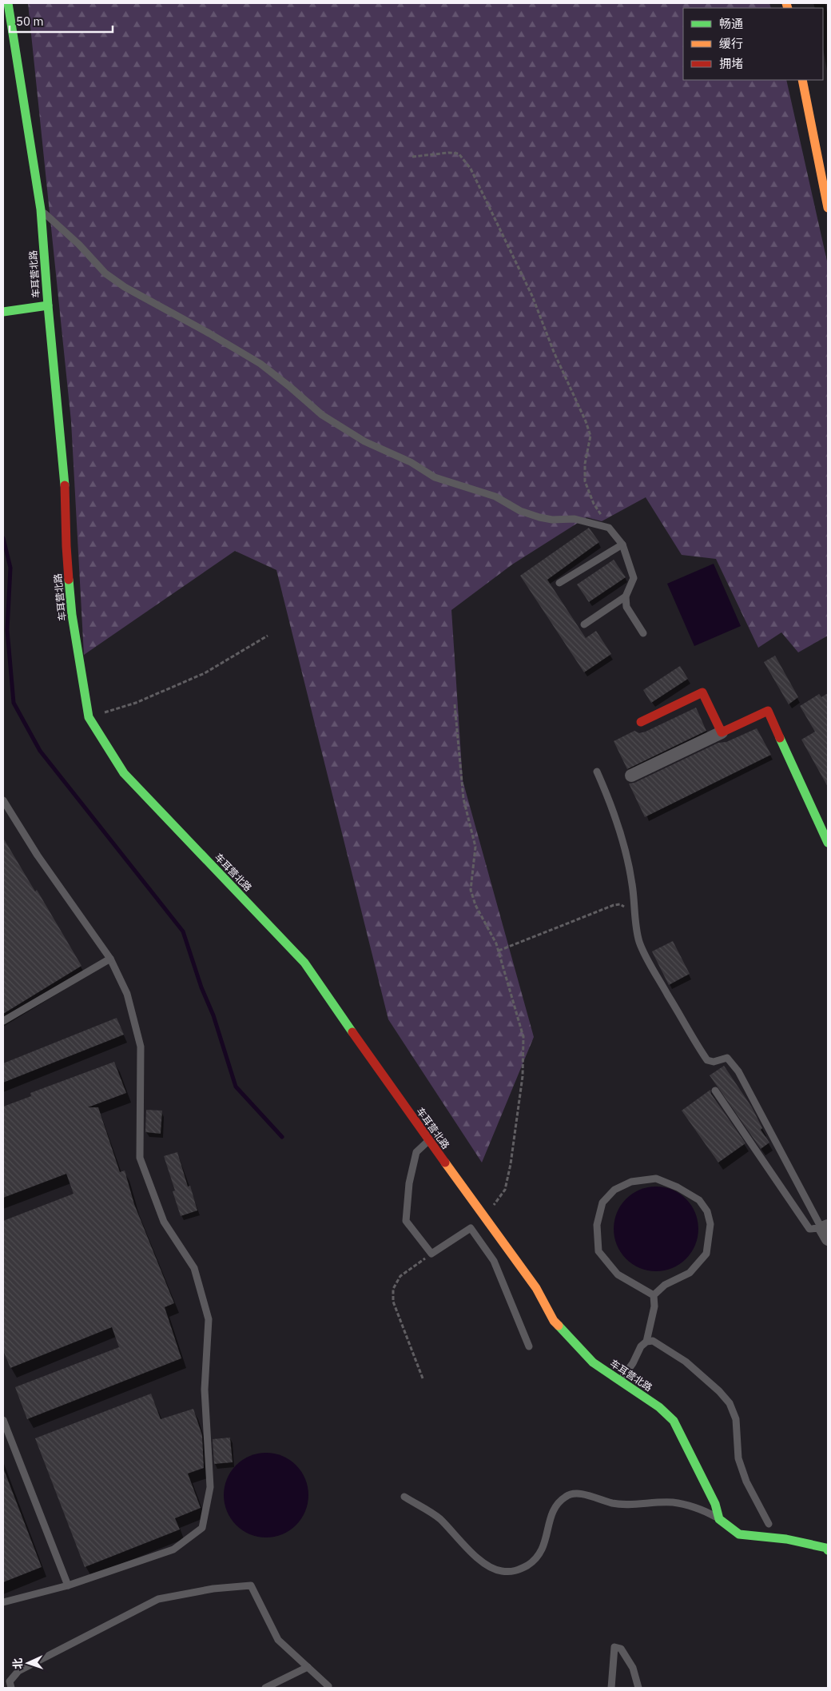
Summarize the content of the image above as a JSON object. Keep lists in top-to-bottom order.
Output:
{
  "streets": {
    "street": ["车耳营北路"]
  },
  "legend": ["畅通", "缓行", "拥堵"],
  "scale_bar": "50 m",
  "north": "left"
}
